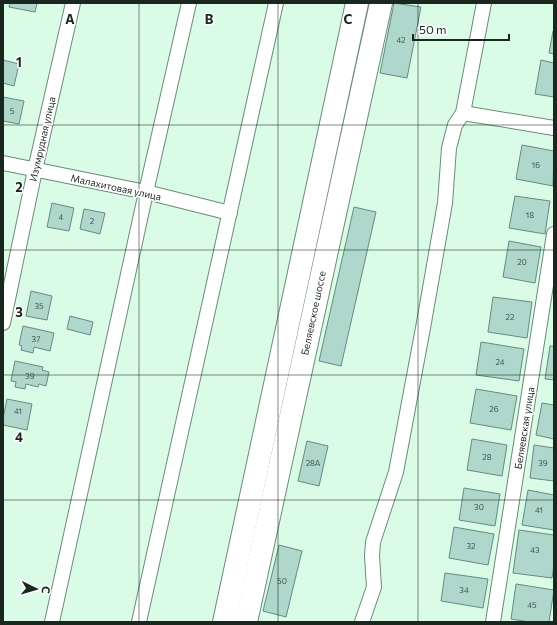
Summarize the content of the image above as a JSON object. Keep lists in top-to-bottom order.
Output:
{
  "streets": {
    "main road": ["Беляевское шоссе"],
    "street": ["Изумрудная улица", "Малахитовая улица", "Беляевская улица"]
  },
  "crossings": [
    ["Изумрудная улица", "Малахитовая улица"]
  ],
  "house_numbers": [
    "42",
    "5",
    "16",
    "18",
    "4",
    "2",
    "20",
    "35",
    "22",
    "37",
    "24",
    "39",
    "26",
    "41",
    "28",
    "28А",
    "39",
    "30",
    "41",
    "32",
    "43",
    "50",
    "34",
    "45"
  ],
  "scale_bar": "50 m",
  "north": "right",
  "grid": {
    "columns": ["A", "B", "C"],
    "rows": [
      "1",
      "2",
      "3",
      "4"
    ]
  }
}
